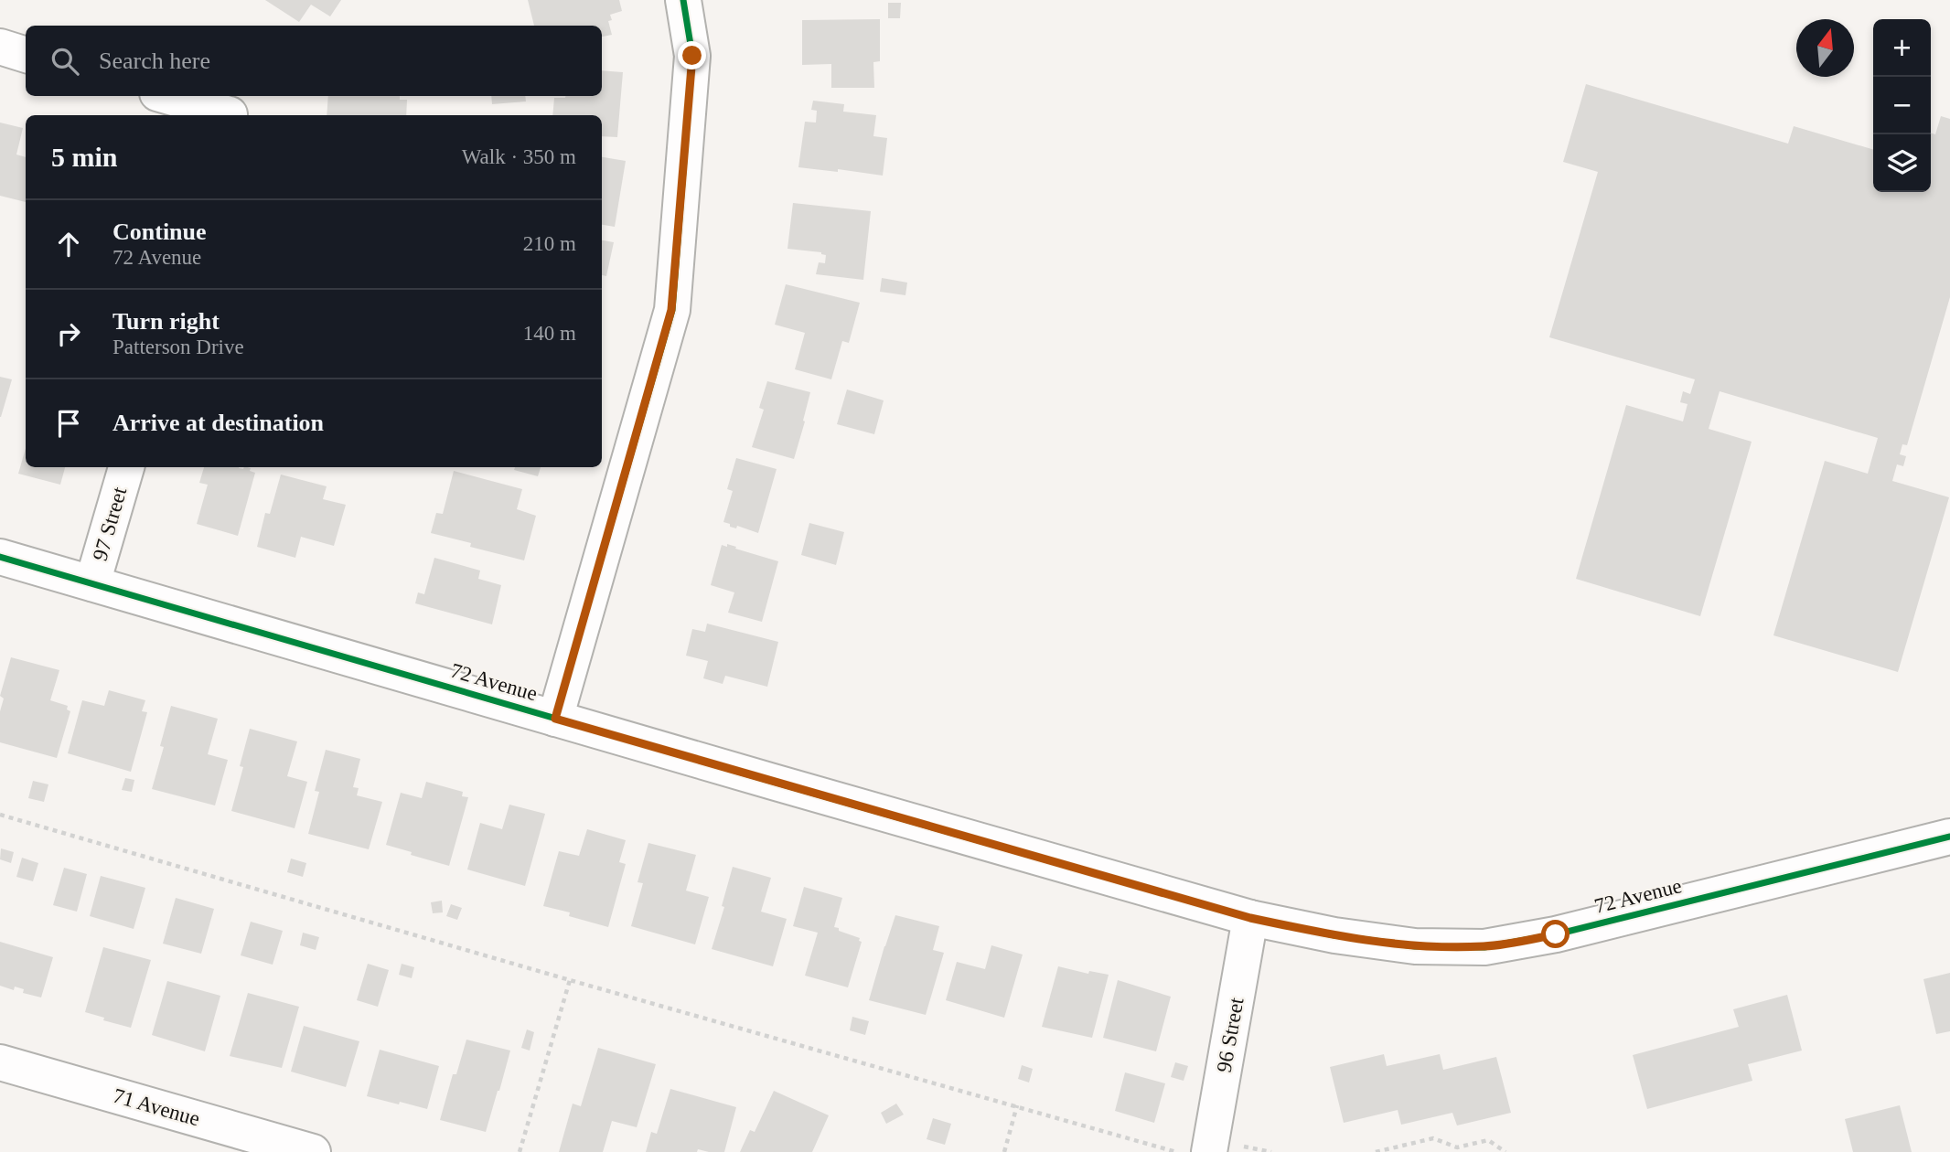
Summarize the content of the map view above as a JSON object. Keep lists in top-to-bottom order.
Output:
{
  "streets": {
    "street": [
      "97 Street",
      "72 Avenue",
      "96 Street",
      "71 Avenue"
    ]
  },
  "crossings": [
    ["97 Street", "72 Avenue"],
    ["72 Avenue", "96 Street"]
  ],
  "north": "top",
  "page": {
    "map_buttons": ["+", "−"],
    "search": "Search here",
    "heading": ["5 min", "Walk · 350 m"],
    "list": [
      ["Continue", "72 Avenue", "210 m"],
      ["Turn right", "Patterson Drive", "140 m"],
      "Arrive at destination"
    ]
  }
}
